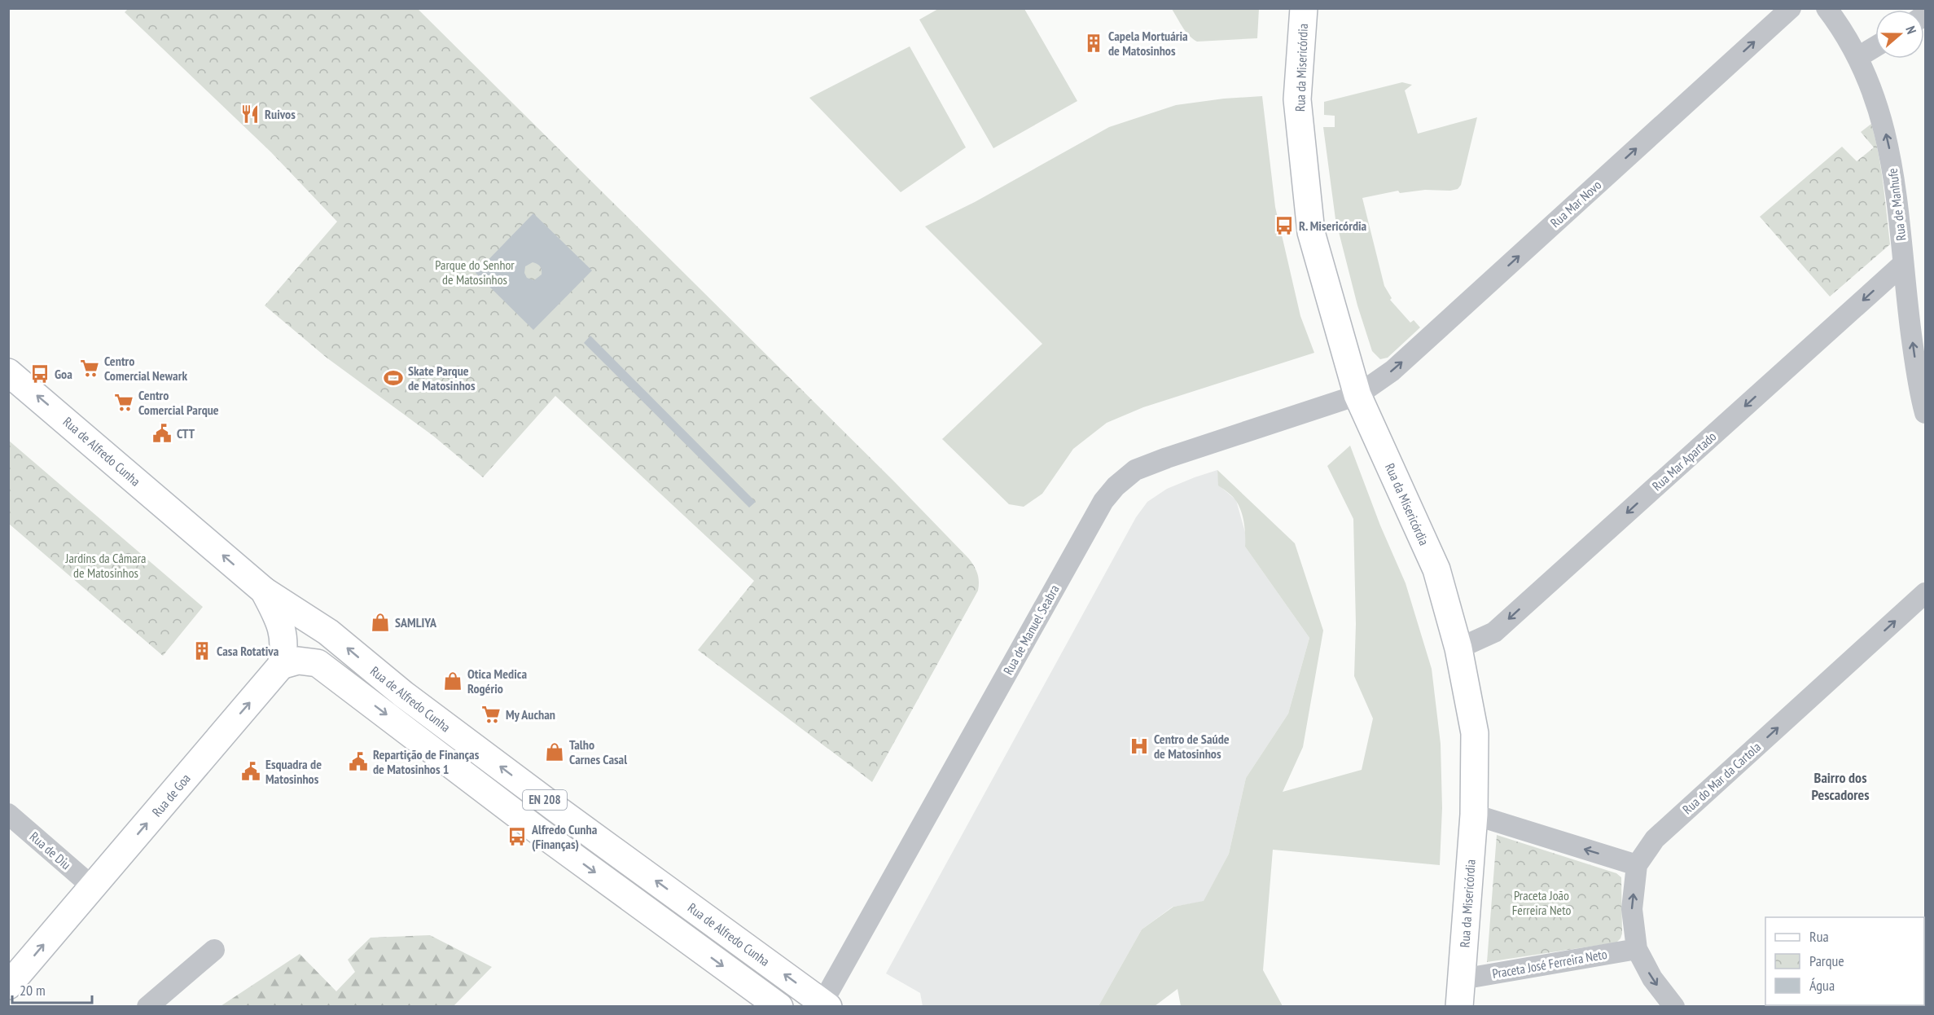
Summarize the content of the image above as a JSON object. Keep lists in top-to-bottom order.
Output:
{
  "streets": {
    "main road": [
      "Rua da Misericórdia",
      "Rua de Alfredo Cunha",
      "Rua de Goa",
      "EN 208"
    ],
    "street": [
      "Rua Mar Novo",
      "Rua de Manhufe",
      "Rua Mar Apartado",
      "Rua de Manuel Seabra",
      "Rua do Mar da Cartola",
      "Rua de Diu",
      "Praceta José Ferreira Neto"
    ]
  },
  "crossings": [
    ["Rua da Misericórdia", "Rua Mar Novo"],
    ["Rua da Misericórdia", "Rua Mar Apartado"],
    ["Rua da Misericórdia", "Rua de Manuel Seabra"],
    ["Rua da Misericórdia", "Praceta José Ferreira Neto"],
    ["Rua Mar Novo", "Rua de Manuel Seabra"],
    ["Rua de Manhufe", "Rua Mar Apartado"],
    ["Rua de Alfredo Cunha", "Rua de Manuel Seabra"],
    ["Rua de Alfredo Cunha", "Rua de Goa"],
    ["Rua do Mar da Cartola", "Praceta José Ferreira Neto"],
    ["Rua de Goa", "Rua de Diu"]
  ],
  "one_way": [
    "Rua Mar Novo",
    "Rua de Manhufe",
    "Rua Mar Apartado",
    "Rua de Goa"
  ],
  "districts": ["Bairro dos Pescadores"],
  "parks": ["Parque do Senhor de Matosinhos", "Jardins da Câmara de Matosinhos", "Praceta João Ferreira Neto"],
  "places": {
    "building": ["Capela Mortuária de Matosinhos", "Casa Rotativa"],
    "restaurant": ["Ruivos"],
    "bus stop": ["R. Misericórdia", "Goa", "Alfredo Cunha (Finanças)"],
    "supermarket": ["Centro Comercial Newark", "Centro Comercial Parque", "My Auchan"],
    "sports": ["Skate Parque de Matosinhos"],
    "public building": ["CTT", "Repartição de Finanças de Matosinhos 1", "Esquadra de Matosinhos"],
    "shop": ["SAMLIYA", "Otica Medica Rogério", "Talho Carnes Casal"],
    "hospital": ["Centro de Saúde de Matosinhos"]
  },
  "legend": ["Rua", "Parque", "Água"],
  "scale_bar": "20 m",
  "north": "right"
}
